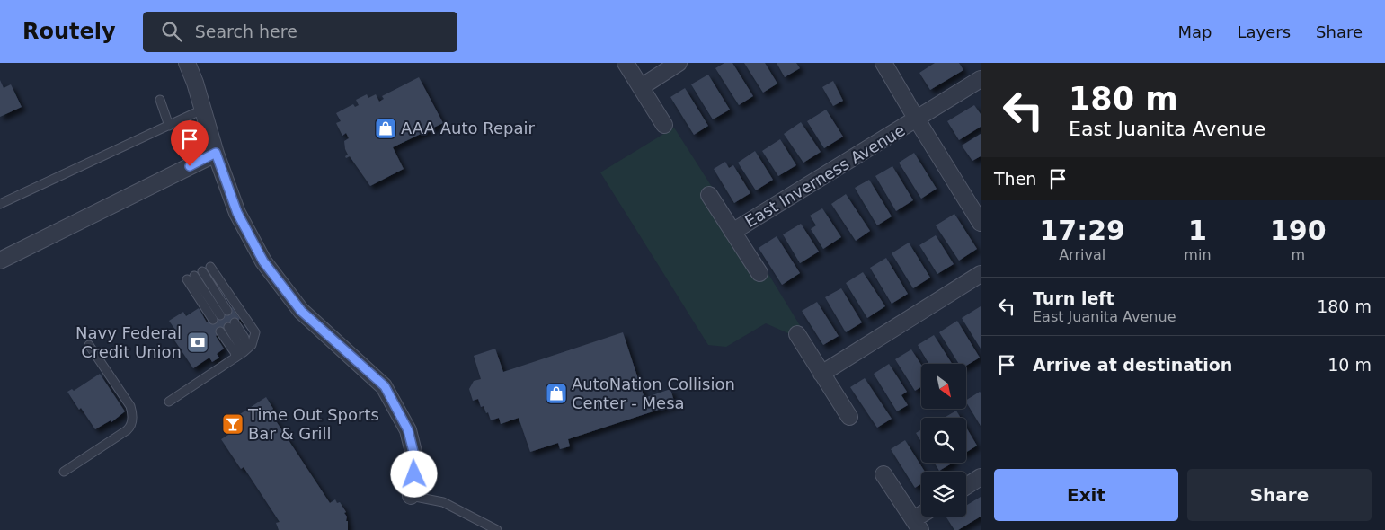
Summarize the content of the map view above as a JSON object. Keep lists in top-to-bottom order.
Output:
{
  "streets": {
    "street": ["East Inverness Avenue"]
  },
  "places": {
    "shop": ["AAA Auto Repair", "AutoNation Collision Center - Mesa"],
    "bank": ["Navy Federal Credit Union"],
    "bar": ["Time Out Sports Bar & Grill"]
  },
  "north": "bottom right",
  "page": {
    "header": "Routely",
    "search": "Search here",
    "nav": ["Map", "Layers", "Share"],
    "turn": ["180 m", "East Juanita Avenue"],
    "then": "Then",
    "eta": [
      "17:29",
      "Arrival",
      "1",
      "min",
      "190",
      "m"
    ],
    "list": [
      {
        "name": "Turn left",
        "note": "East Juanita Avenue",
        "value": "180 m"
      },
      {
        "name": "Arrive at destination",
        "value": "10 m"
      }
    ],
    "buttons": ["Exit", "Share"]
  }
}
